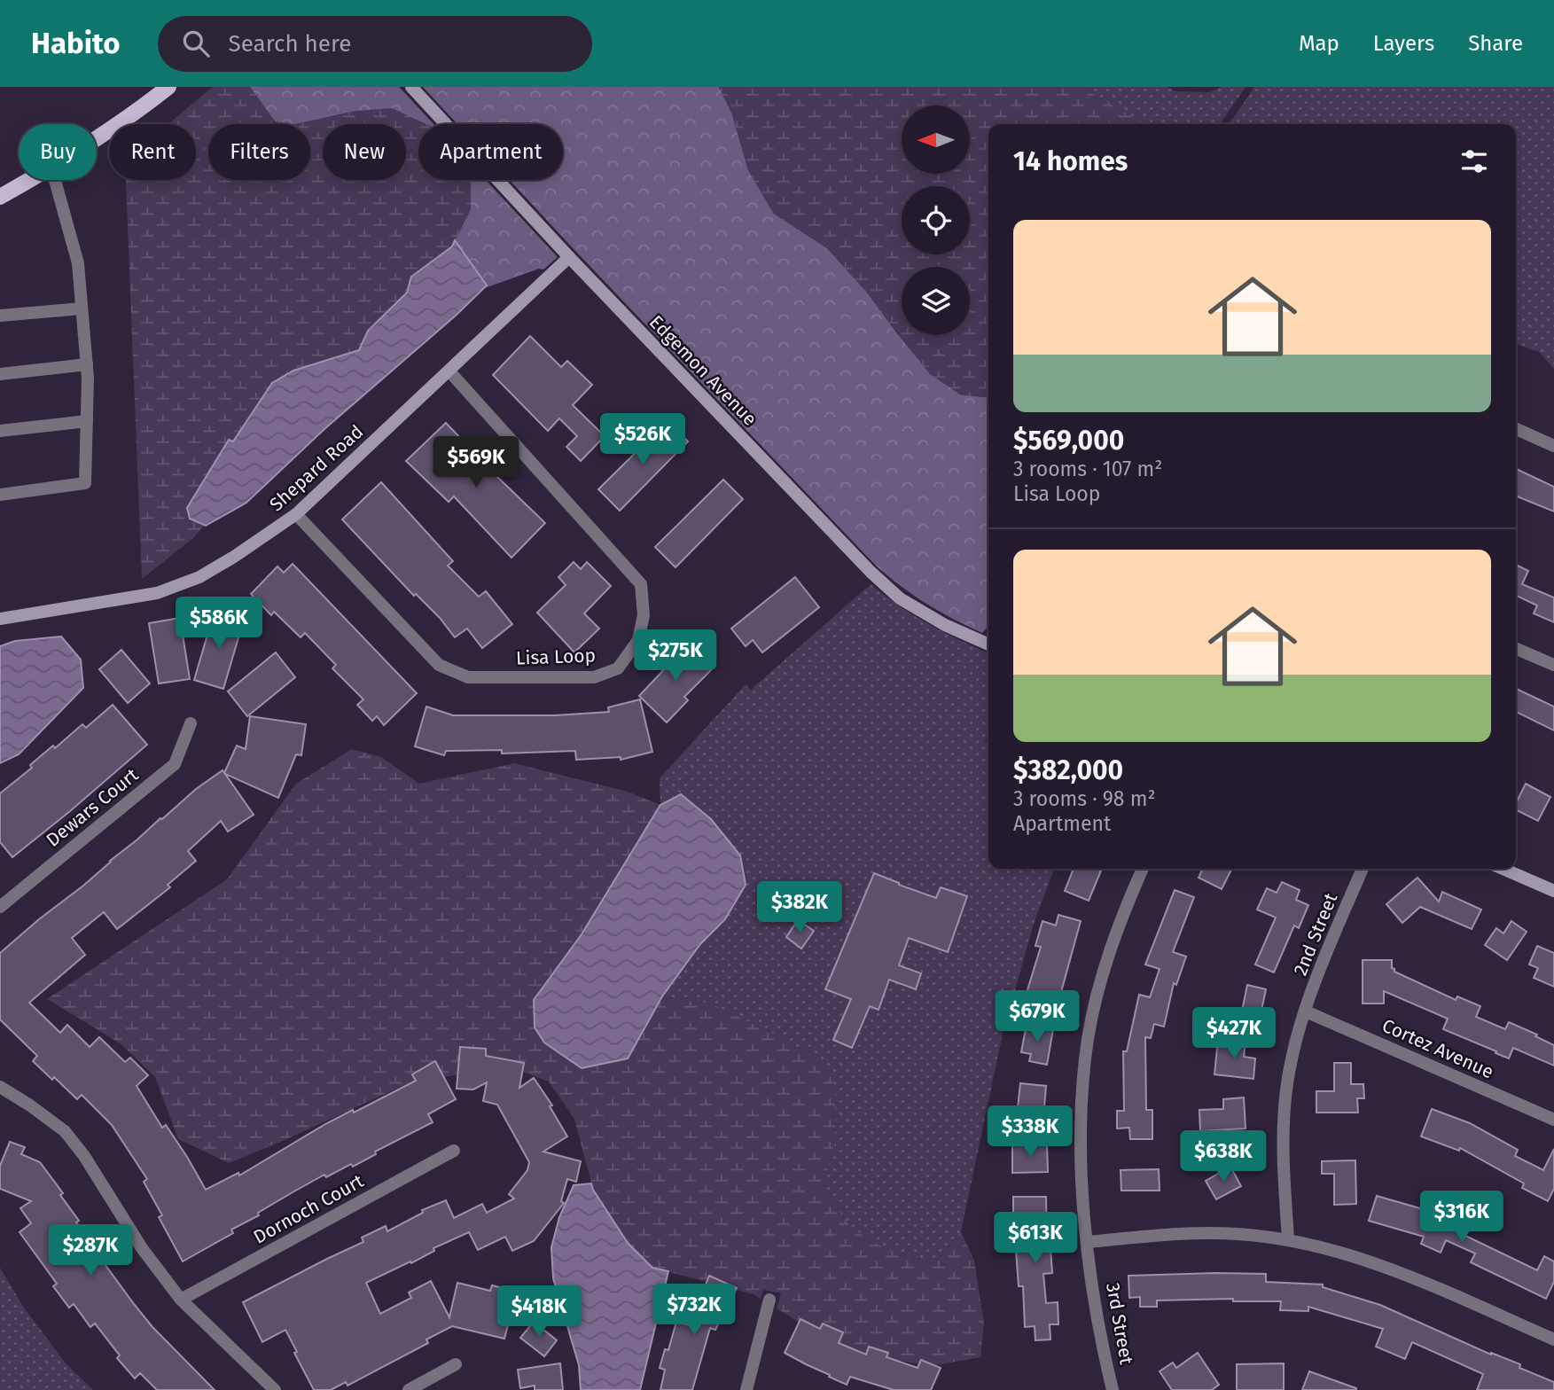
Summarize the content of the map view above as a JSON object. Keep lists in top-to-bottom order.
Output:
{
  "streets": {
    "street": [
      "Edgemon Avenue",
      "Shepard Road",
      "Lisa Loop",
      "Dewars Court",
      "2nd Street",
      "Cortez Avenue",
      "Dornoch Court",
      "3rd Street"
    ]
  },
  "crossings": [
    ["Edgemon Avenue", "Shepard Road"],
    ["Shepard Road", "Lisa Loop"],
    ["2nd Street", "Cortez Avenue"]
  ],
  "north": "left",
  "page": {
    "header": "Habito",
    "search": "Search here",
    "nav": ["Map", "Layers", "Share"],
    "chip": [
      "Buy",
      "Rent",
      "Filters",
      "New",
      "Apartment"
    ],
    "heading": "14 homes",
    "list": [
      {
        "name": "$569,000",
        "note": "3 rooms · 107 m² · Lisa Loop"
      },
      {
        "name": "$382,000",
        "note": "3 rooms · 98 m² · Apartment"
      }
    ],
    "price": [
      "$526K",
      "$569K",
      "$586K",
      "$275K",
      "$382K",
      "$679K",
      "$427K",
      "$338K",
      "$638K",
      "$316K",
      "$613K",
      "$287K",
      "$732K",
      "$418K"
    ]
  }
}
